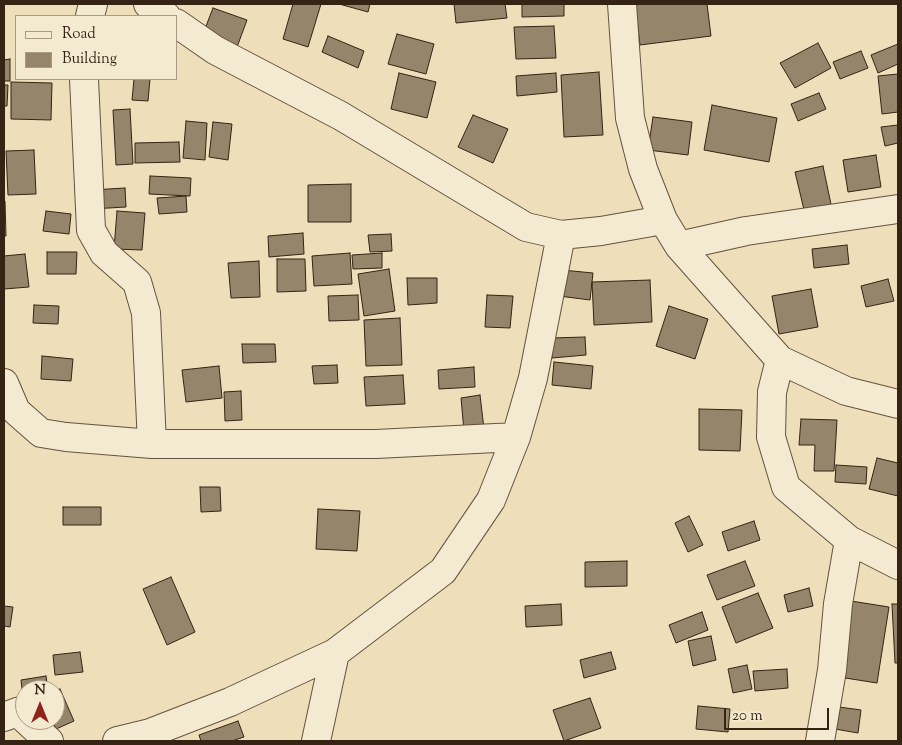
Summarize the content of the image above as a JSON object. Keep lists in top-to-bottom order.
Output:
{
  "legend": ["Road", "Building"],
  "scale_bar": "20 m",
  "north": "top"
}
